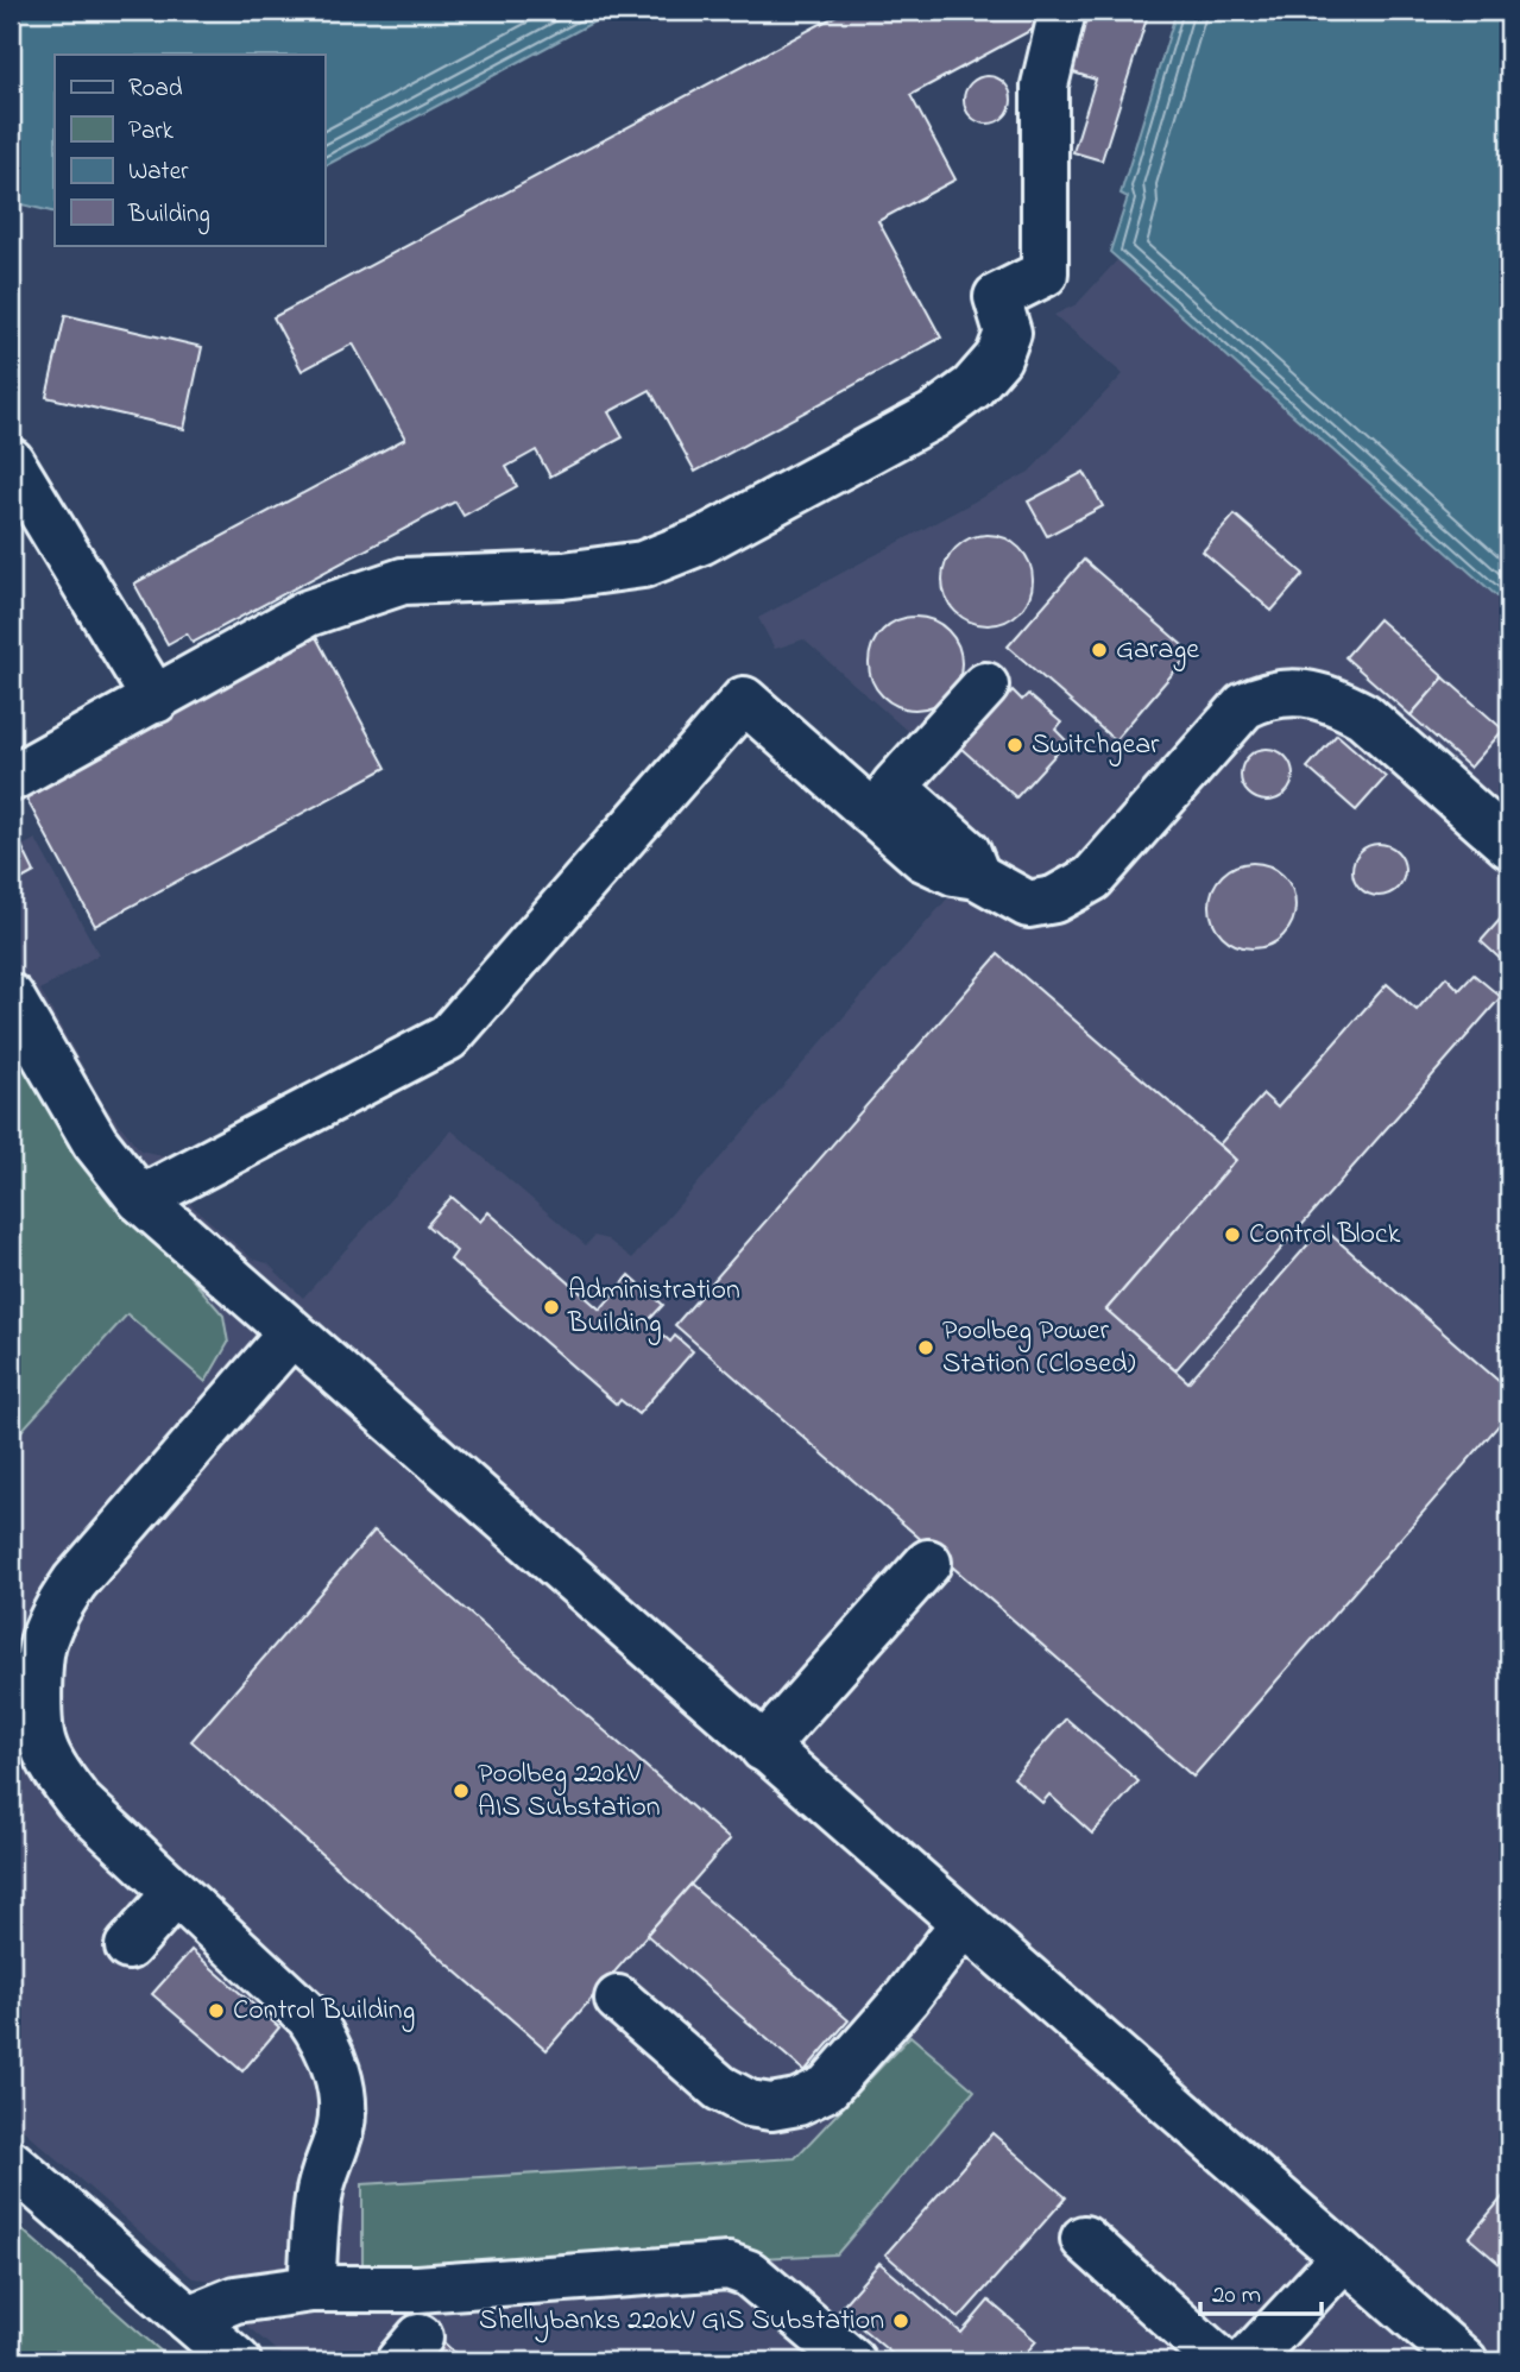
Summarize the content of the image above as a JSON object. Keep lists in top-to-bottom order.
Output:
{
  "places": [
    "Garage",
    "Switchgear",
    "Control Block",
    "Administration Building",
    "Poolbeg Power Station (Closed)",
    "Poolbeg 220kV AIS Substation",
    "Control Building",
    "Shellybanks 220kV GIS Substation"
  ],
  "legend": [
    "Road",
    "Park",
    "Water",
    "Building"
  ],
  "scale_bar": "20 m"
}
